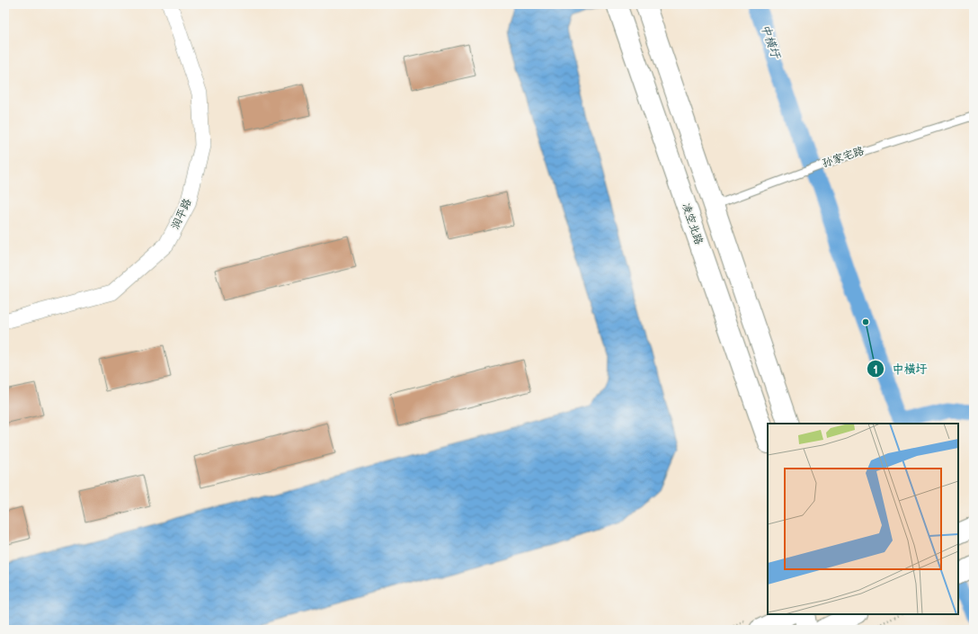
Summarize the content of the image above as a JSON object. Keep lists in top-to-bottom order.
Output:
{
  "streets": {
    "main road": ["凌空北路"],
    "street": ["润平路"],
    "lane": ["孙家宅路"]
  },
  "water": ["中横圩"],
  "places": ["中横圩"]
}
